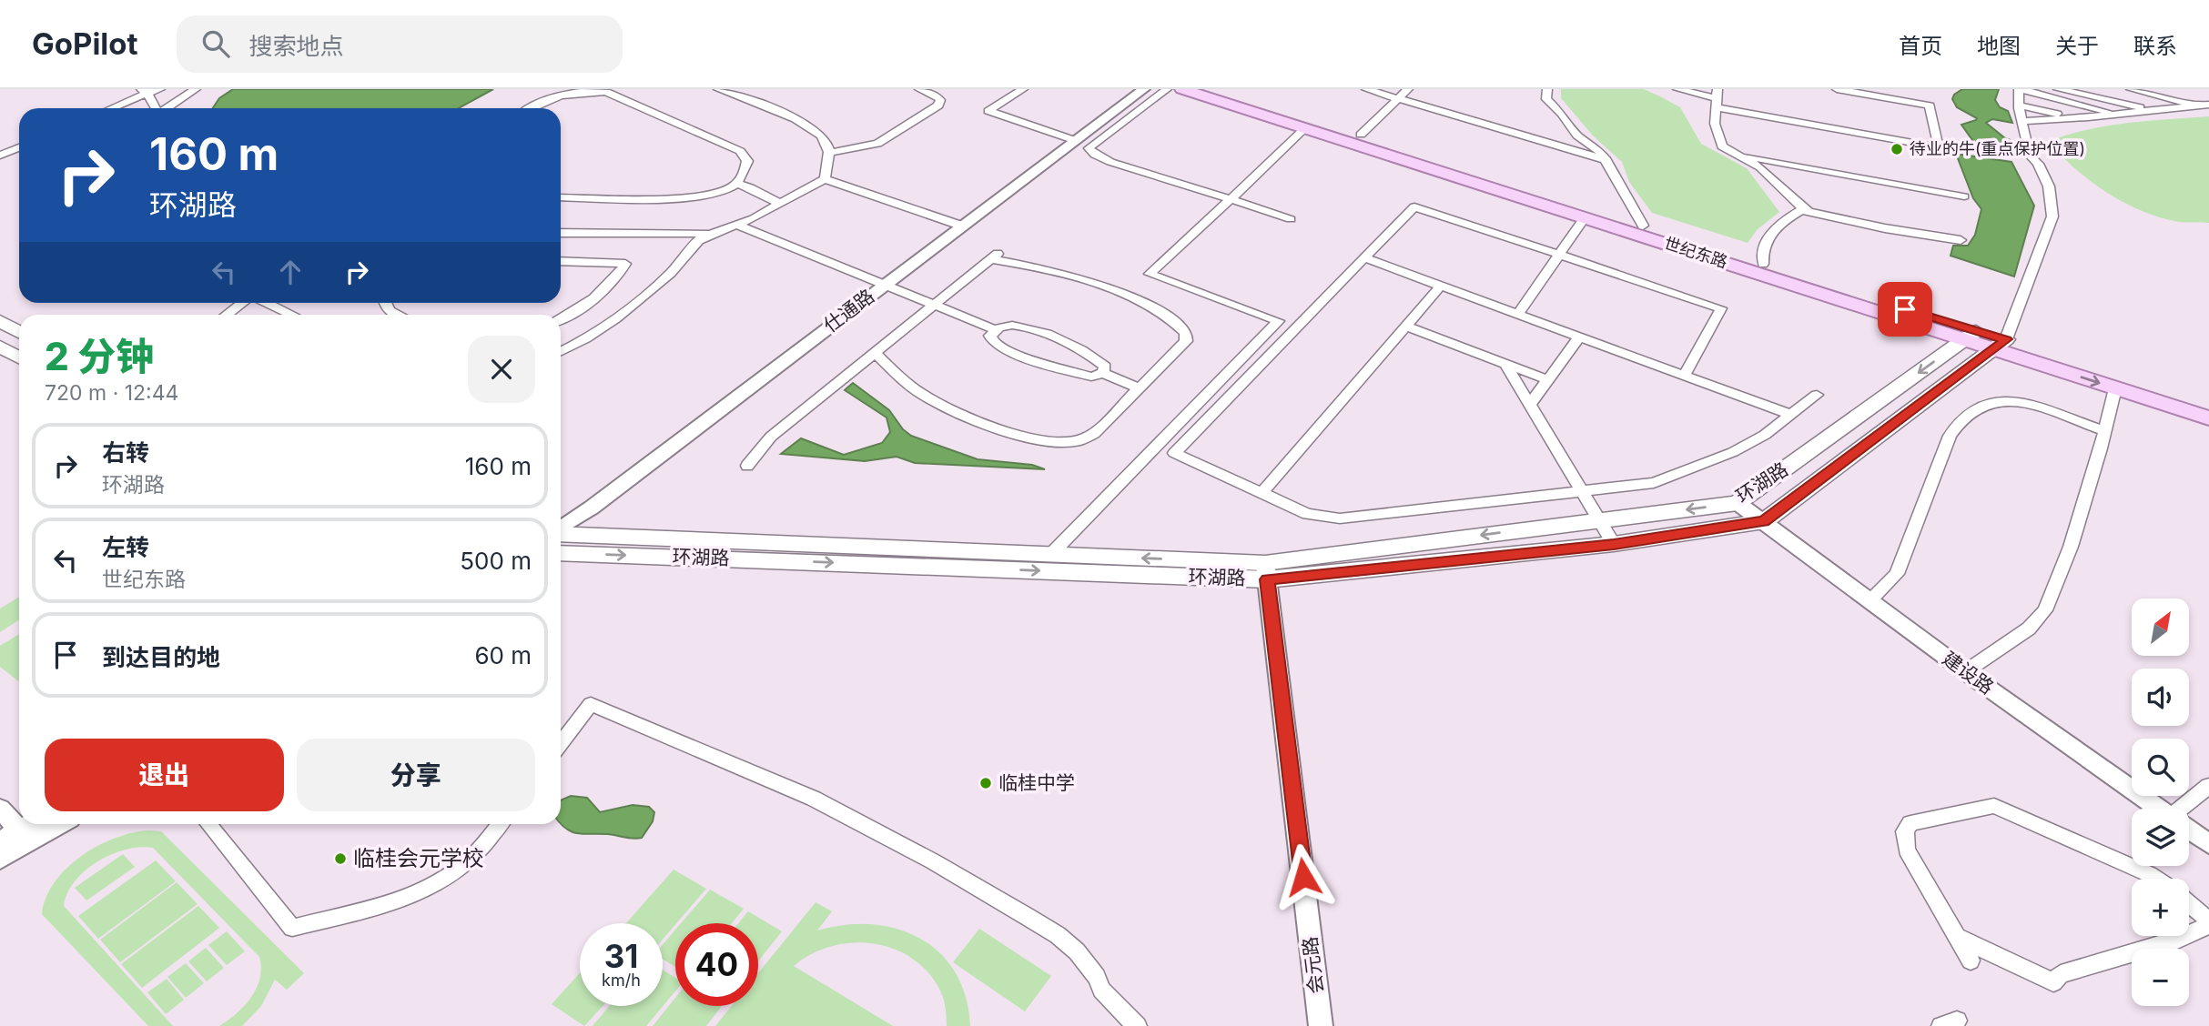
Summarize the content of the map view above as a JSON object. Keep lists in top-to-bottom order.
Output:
{
  "streets": {
    "main road": ["世纪东路", "环湖路"],
    "street": ["仕通路", "建设路", "会元路"]
  },
  "crossings": [
    ["世纪东路", "环湖路"],
    ["环湖路", "建设路"],
    ["环湖路", "会元路"]
  ],
  "places": ["待业的牛(重点保护位置)", "临桂中学", "临桂会元学校"],
  "north": "top right",
  "page": {
    "header": "GoPilot",
    "search": "搜索地点",
    "nav": [
      "首页",
      "地图",
      "关于",
      "联系"
    ],
    "turn": ["160 m", "环湖路"],
    "heading": ["2 分钟", "720 m · 12:44"],
    "list": [
      {
        "name": "右转",
        "note": "环湖路",
        "value": "160 m"
      },
      {
        "name": "左转",
        "note": "世纪东路",
        "value": "500 m"
      },
      {
        "name": "到达目的地",
        "value": "60 m"
      }
    ],
    "map_buttons": ["+", "−"],
    "buttons": ["退出", "分享"],
    "speed": "31 km/h",
    "limit": "40"
  }
}
